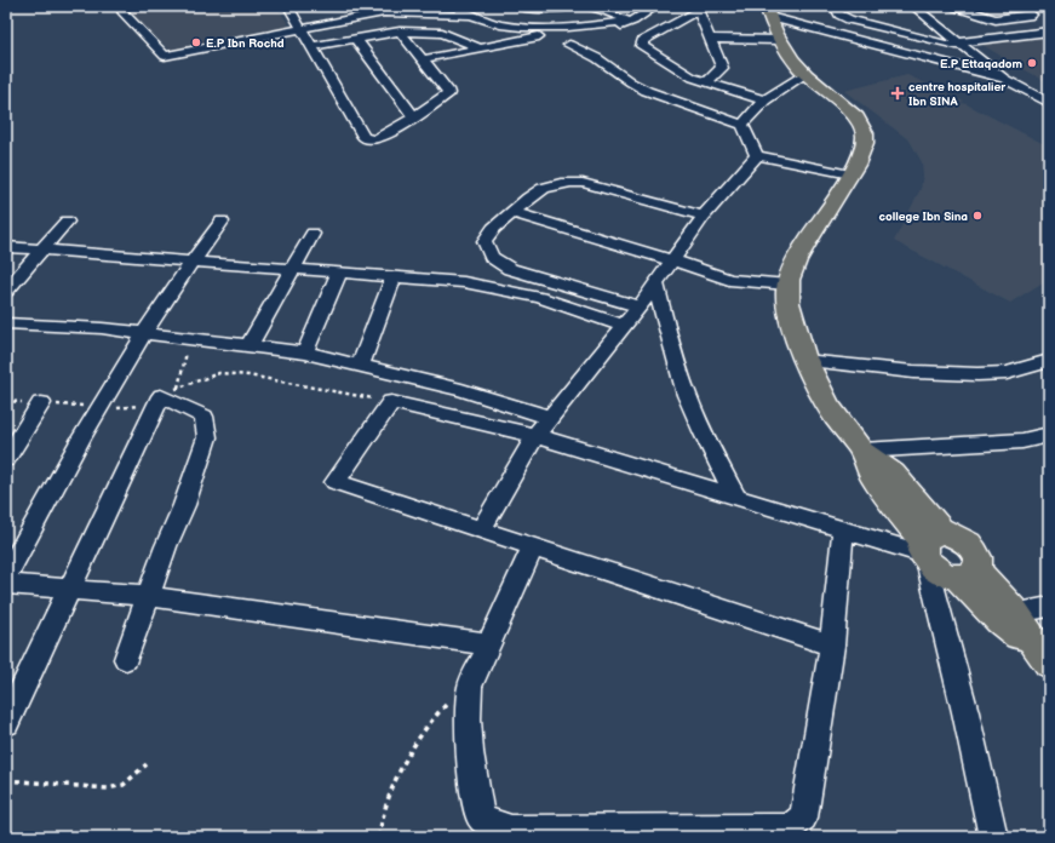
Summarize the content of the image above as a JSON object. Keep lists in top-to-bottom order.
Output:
{
  "places": {
    "other": ["E.P Ibn Rochd", "E.P Ettaqadom", "college Ibn Sina"],
    "health": ["centre hospitalier Ibn SINA"]
  }
}
